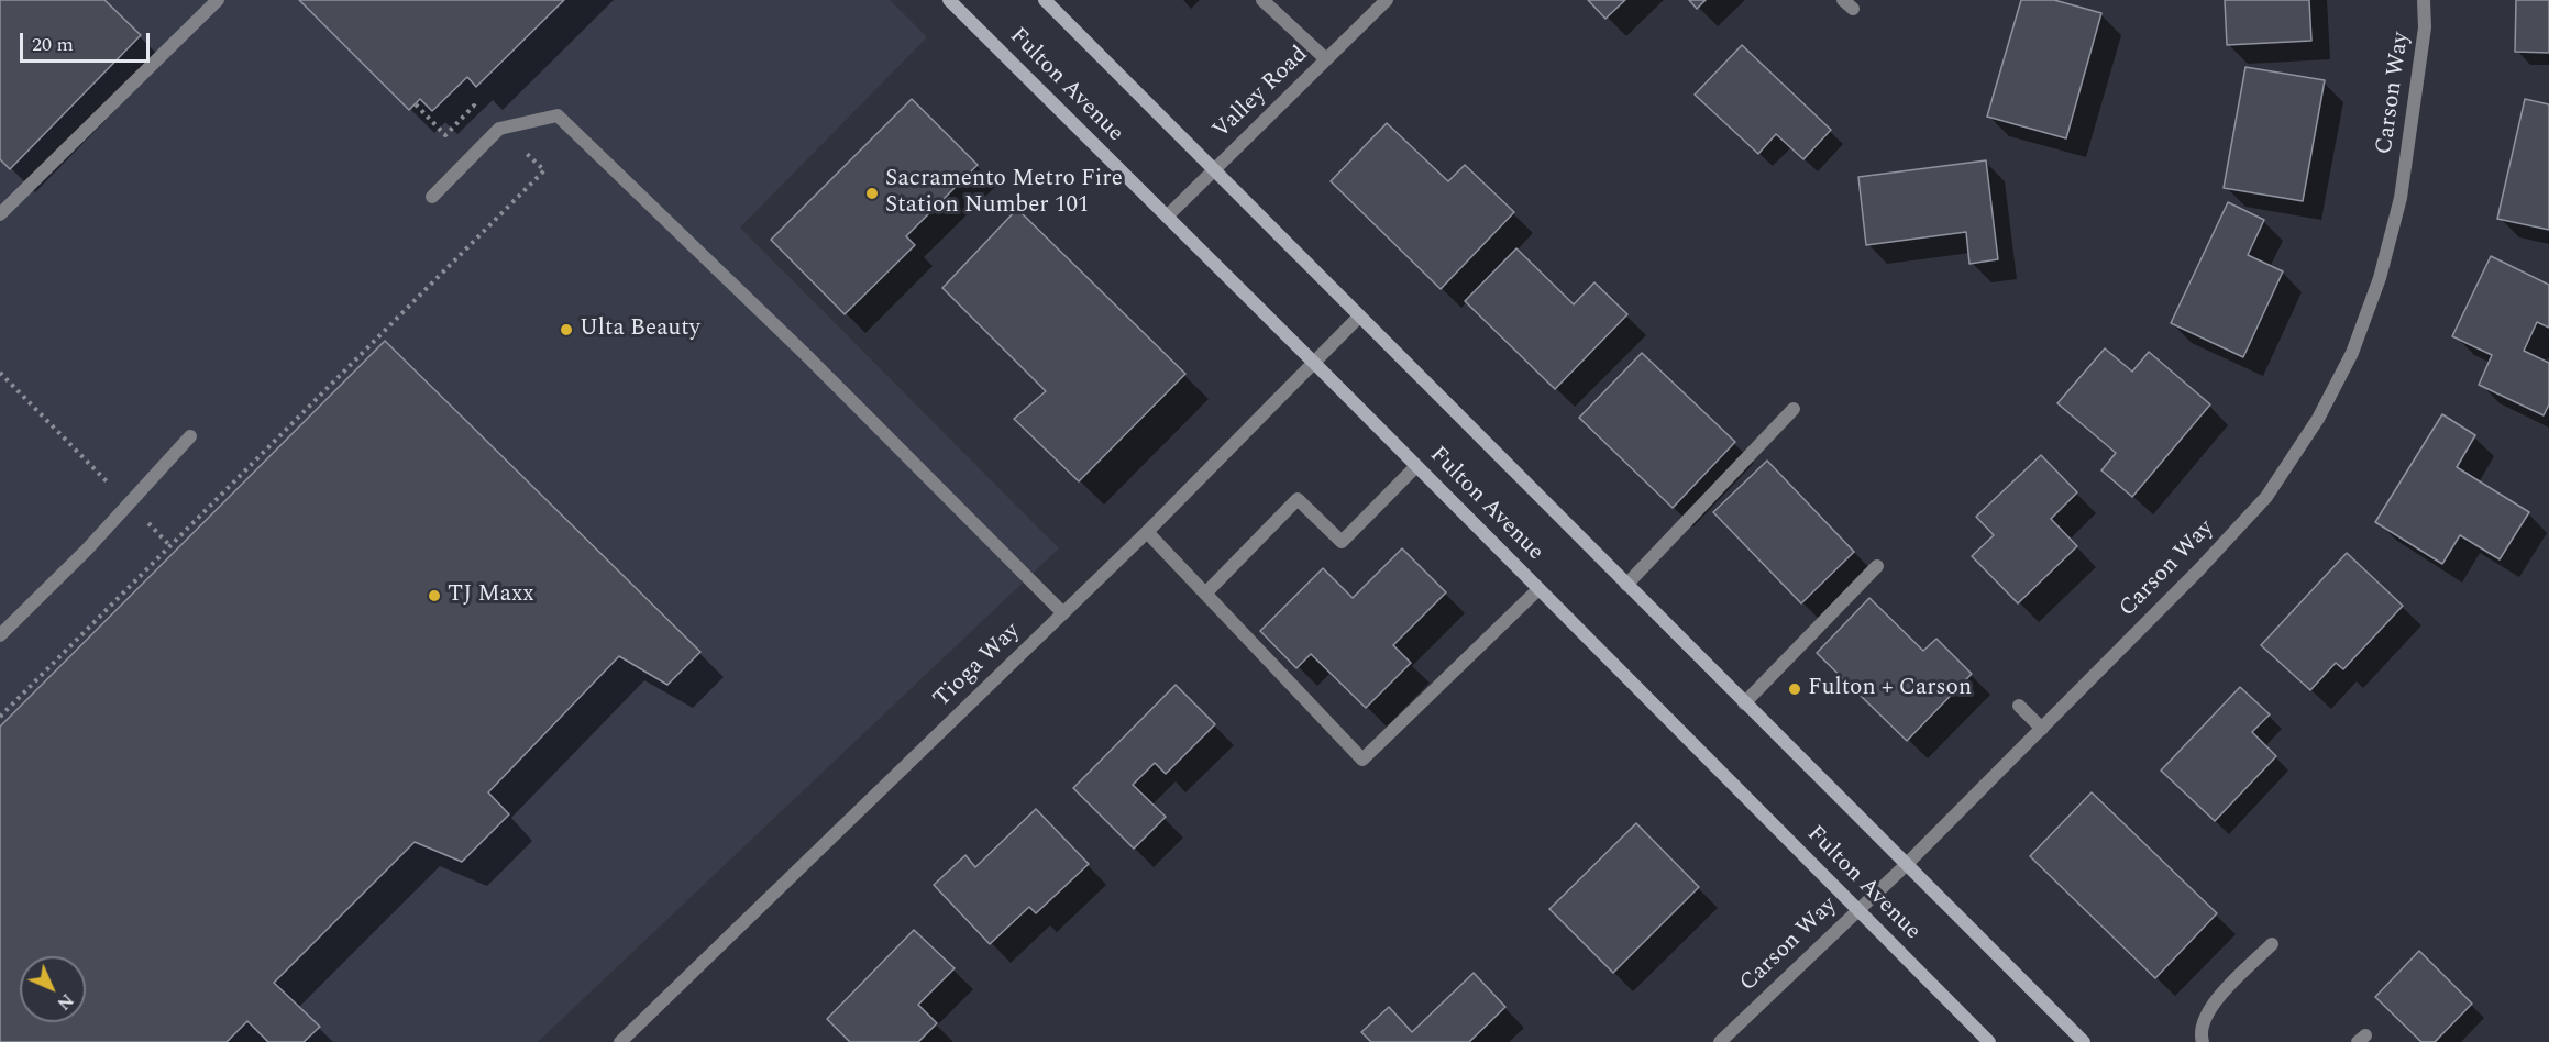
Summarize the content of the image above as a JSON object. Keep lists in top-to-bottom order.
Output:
{
  "streets": {
    "main road": ["Fulton Avenue"],
    "street": ["Valley Road", "Carson Way", "Tioga Way"]
  },
  "crossings": [
    ["Fulton Avenue", "Valley Road"],
    ["Fulton Avenue", "Carson Way"],
    ["Fulton Avenue", "Tioga Way"]
  ],
  "places": [
    "Sacramento Metro Fire Station Number 101",
    "Ulta Beauty",
    "TJ Maxx",
    "Fulton + Carson"
  ],
  "scale_bar": "20 m",
  "north": "bottom right"
}
